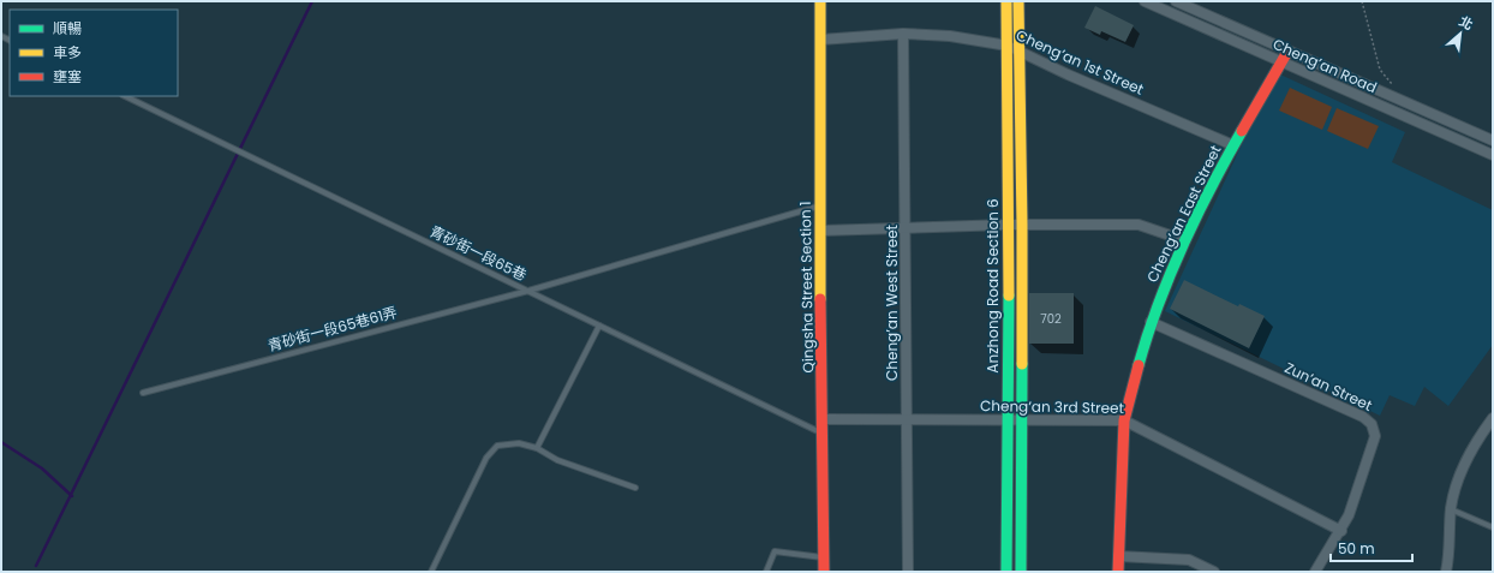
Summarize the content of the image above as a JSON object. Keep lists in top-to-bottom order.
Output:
{
  "streets": {
    "street": [
      "Cheng’an 1st Street",
      "Cheng’an Road",
      "Cheng’an East Street",
      "Anzhong Road Section 6",
      "Qingsha Street Section 1",
      "Cheng’an West Street",
      "Zun’an Street",
      "Cheng’an 3rd Street"
    ],
    "lane": ["青砂街一段65巷", "青砂街一段65巷61弄"]
  },
  "crossings": [
    ["Cheng’an 1st Street", "Cheng’an East Street"],
    ["Cheng’an 1st Street", "Anzhong Road Section 6"],
    ["Cheng’an 1st Street", "Qingsha Street Section 1"],
    ["Cheng’an 1st Street", "Cheng’an West Street"],
    ["Cheng’an Road", "Cheng’an East Street"],
    ["Cheng’an East Street", "Zun’an Street"],
    ["Cheng’an East Street", "Cheng’an 3rd Street"],
    ["青砂街一段65巷", "Qingsha Street Section 1"],
    ["青砂街一段65巷", "青砂街一段65巷61弄"],
    ["Anzhong Road Section 6", "Cheng’an 3rd Street"],
    ["Qingsha Street Section 1", "青砂街一段65巷61弄"],
    ["Qingsha Street Section 1", "Cheng’an 3rd Street"],
    ["Cheng’an West Street", "Cheng’an 3rd Street"],
    ["Zun’an Street", "Cheng’an 3rd Street"]
  ],
  "house_numbers": ["702"],
  "legend": ["順暢", "車多", "壅塞"],
  "scale_bar": "50 m",
  "north": "top right"
}
